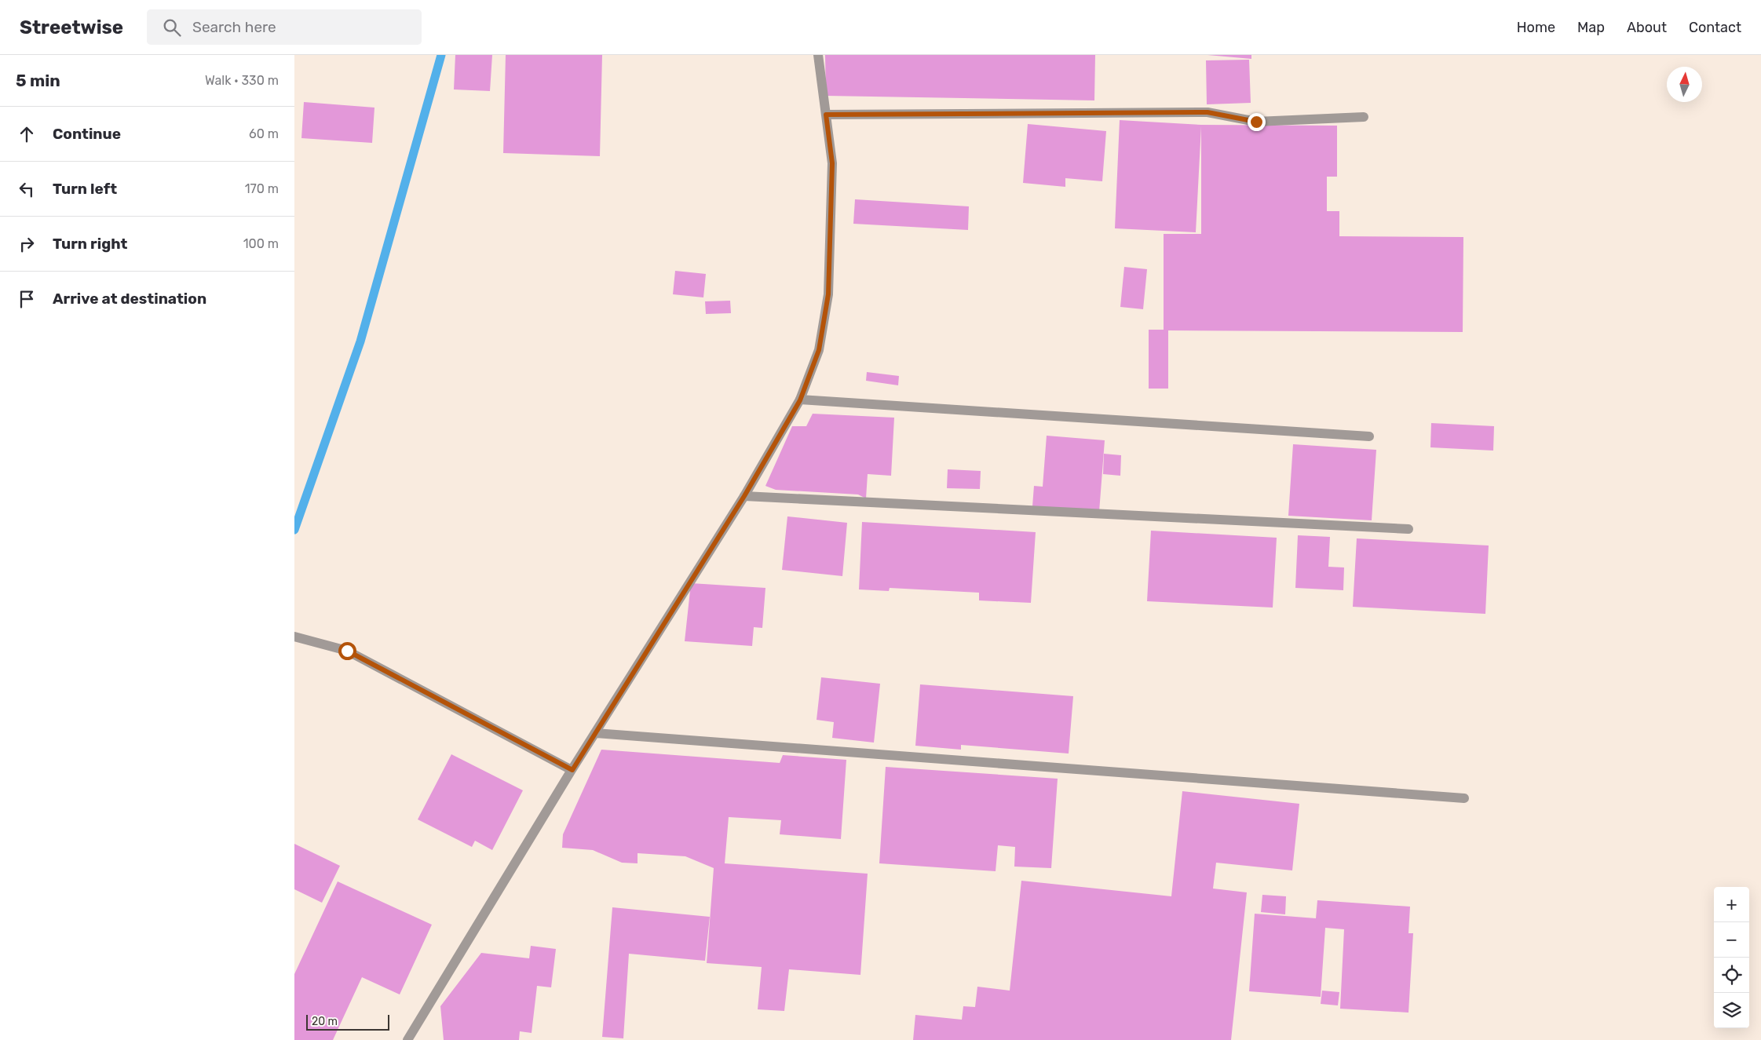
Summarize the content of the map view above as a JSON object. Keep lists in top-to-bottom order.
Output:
{
  "scale_bar": "20 m",
  "north": "top",
  "page": {
    "header": "Streetwise",
    "search": "Search here",
    "nav": [
      "Home",
      "Map",
      "About",
      "Contact"
    ],
    "heading": ["5 min", "Walk · 330 m"],
    "list": [
      ["Continue", "60 m"],
      ["Turn left", "170 m"],
      ["Turn right", "100 m"],
      "Arrive at destination"
    ],
    "map_buttons": ["+", "−"],
    "scale": "20 m"
  }
}
